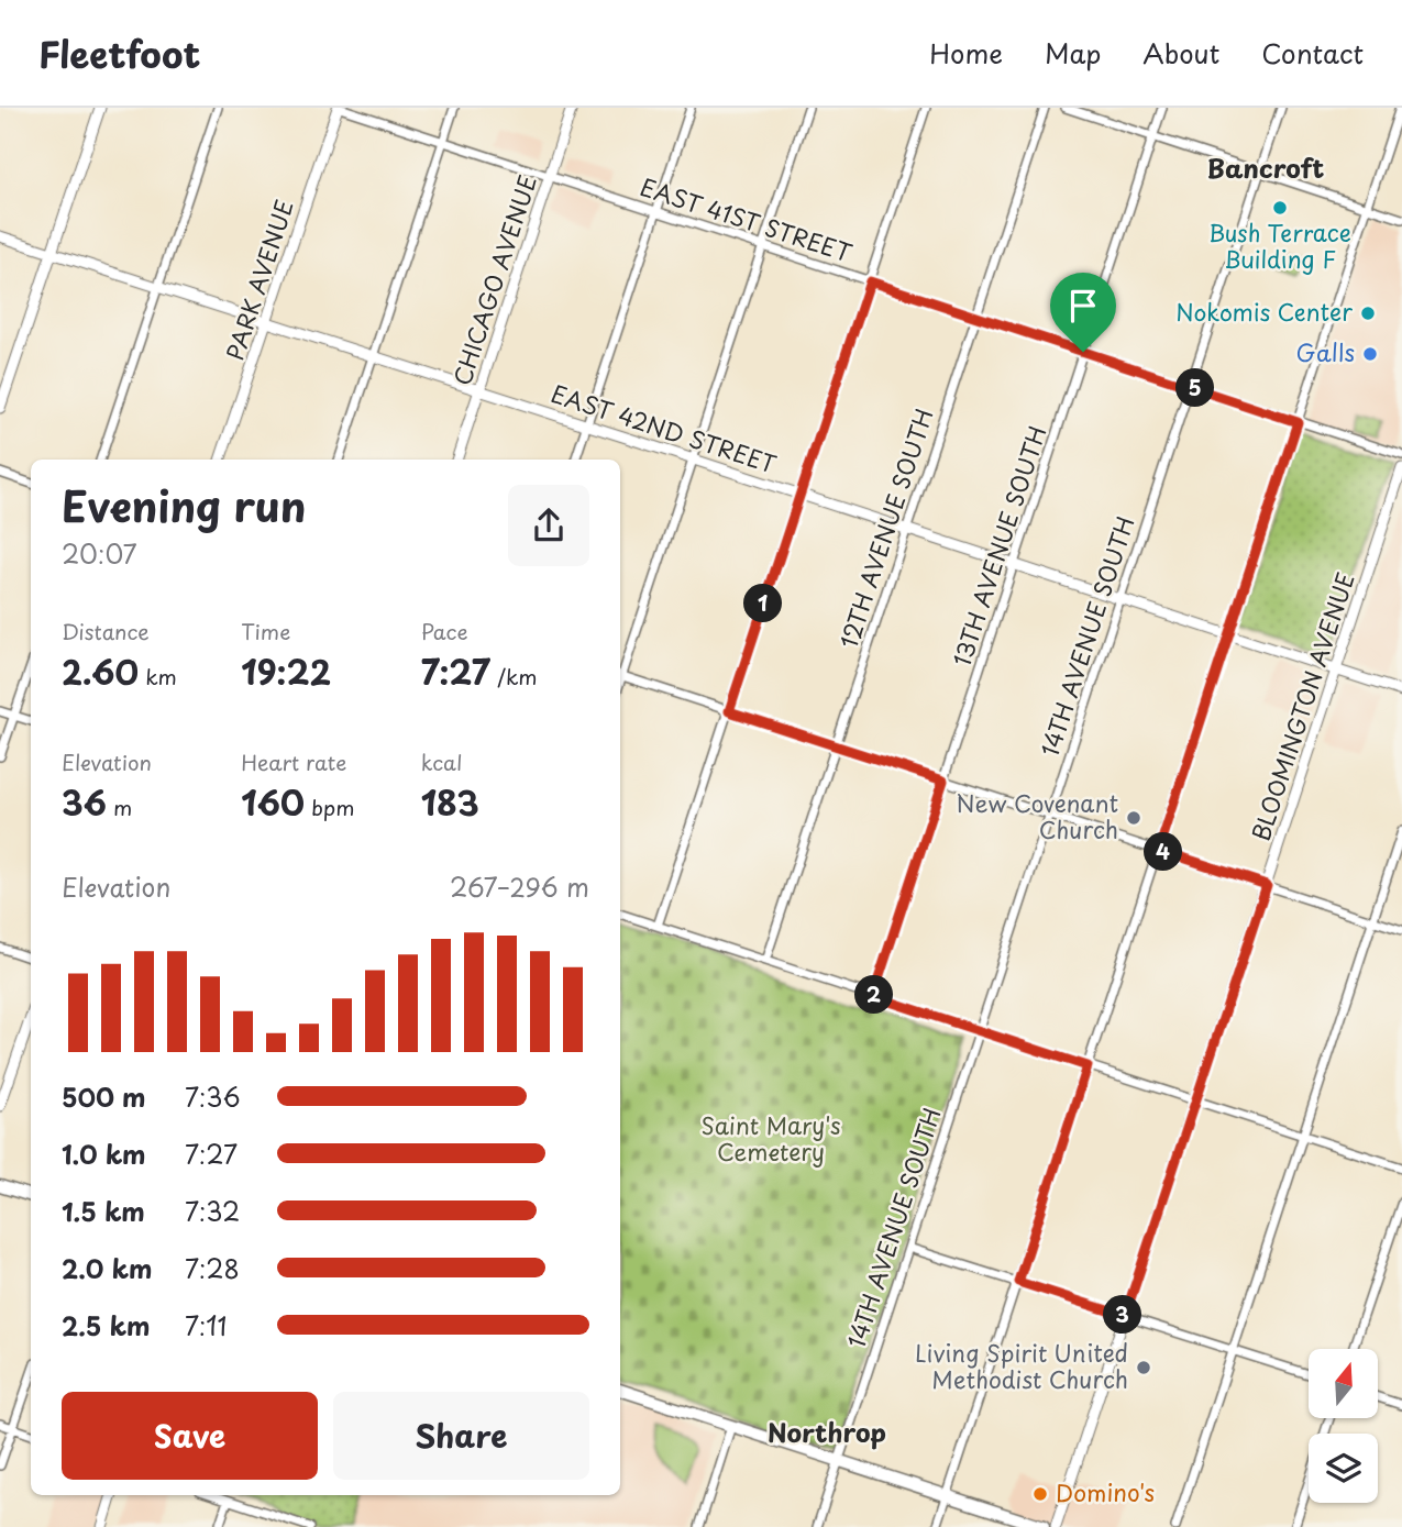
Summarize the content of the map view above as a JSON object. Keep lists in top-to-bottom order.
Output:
{
  "streets": {
    "street": [
      "EAST 41ST STREET",
      "PARK AVENUE",
      "CHICAGO AVENUE",
      "EAST 42ND STREET",
      "12TH AVENUE SOUTH",
      "13TH AVENUE SOUTH",
      "14TH AVENUE SOUTH",
      "BLOOMINGTON AVENUE"
    ]
  },
  "crossings": [
    ["EAST 41ST STREET", "PARK AVENUE"],
    ["EAST 41ST STREET", "CHICAGO AVENUE"],
    ["EAST 41ST STREET", "12TH AVENUE SOUTH"],
    ["EAST 41ST STREET", "13TH AVENUE SOUTH"],
    ["EAST 41ST STREET", "14TH AVENUE SOUTH"],
    ["PARK AVENUE", "EAST 42ND STREET"],
    ["CHICAGO AVENUE", "EAST 42ND STREET"],
    ["EAST 42ND STREET", "12TH AVENUE SOUTH"],
    ["EAST 42ND STREET", "13TH AVENUE SOUTH"],
    ["EAST 42ND STREET", "14TH AVENUE SOUTH"],
    ["EAST 42ND STREET", "BLOOMINGTON AVENUE"]
  ],
  "districts": ["Bancroft", "Northrop"],
  "parks": ["Saint Mary's Cemetery"],
  "places": [
    "Bush Terrace Building F",
    "Nokomis Center",
    "Galls",
    "New Covenant Church",
    "Living Spirit United Methodist Church",
    "Domino's"
  ],
  "north": "top",
  "page": {
    "header": "Fleetfoot",
    "nav": [
      "Home",
      "Map",
      "About",
      "Contact"
    ],
    "pins": [
      "5",
      "1",
      "4",
      "2",
      "3"
    ],
    "heading": ["Evening run", "20:07"],
    "stats": [
      ["Distance", "2.60 km"],
      ["Time", "19:22"],
      ["Pace", "7:27 /km"],
      ["Elevation", "36 m"],
      ["Heart rate", "160 bpm"],
      ["kcal", "183"]
    ],
    "chart": ["Elevation", "267–296 m"],
    "list": [
      {
        "name": "500 m",
        "note": "7:36"
      },
      {
        "name": "1.0 km",
        "note": "7:27"
      },
      {
        "name": "1.5 km",
        "note": "7:32"
      },
      {
        "name": "2.0 km",
        "note": "7:28"
      },
      {
        "name": "2.5 km",
        "note": "7:11"
      }
    ],
    "buttons": ["Save", "Share"]
  }
}
